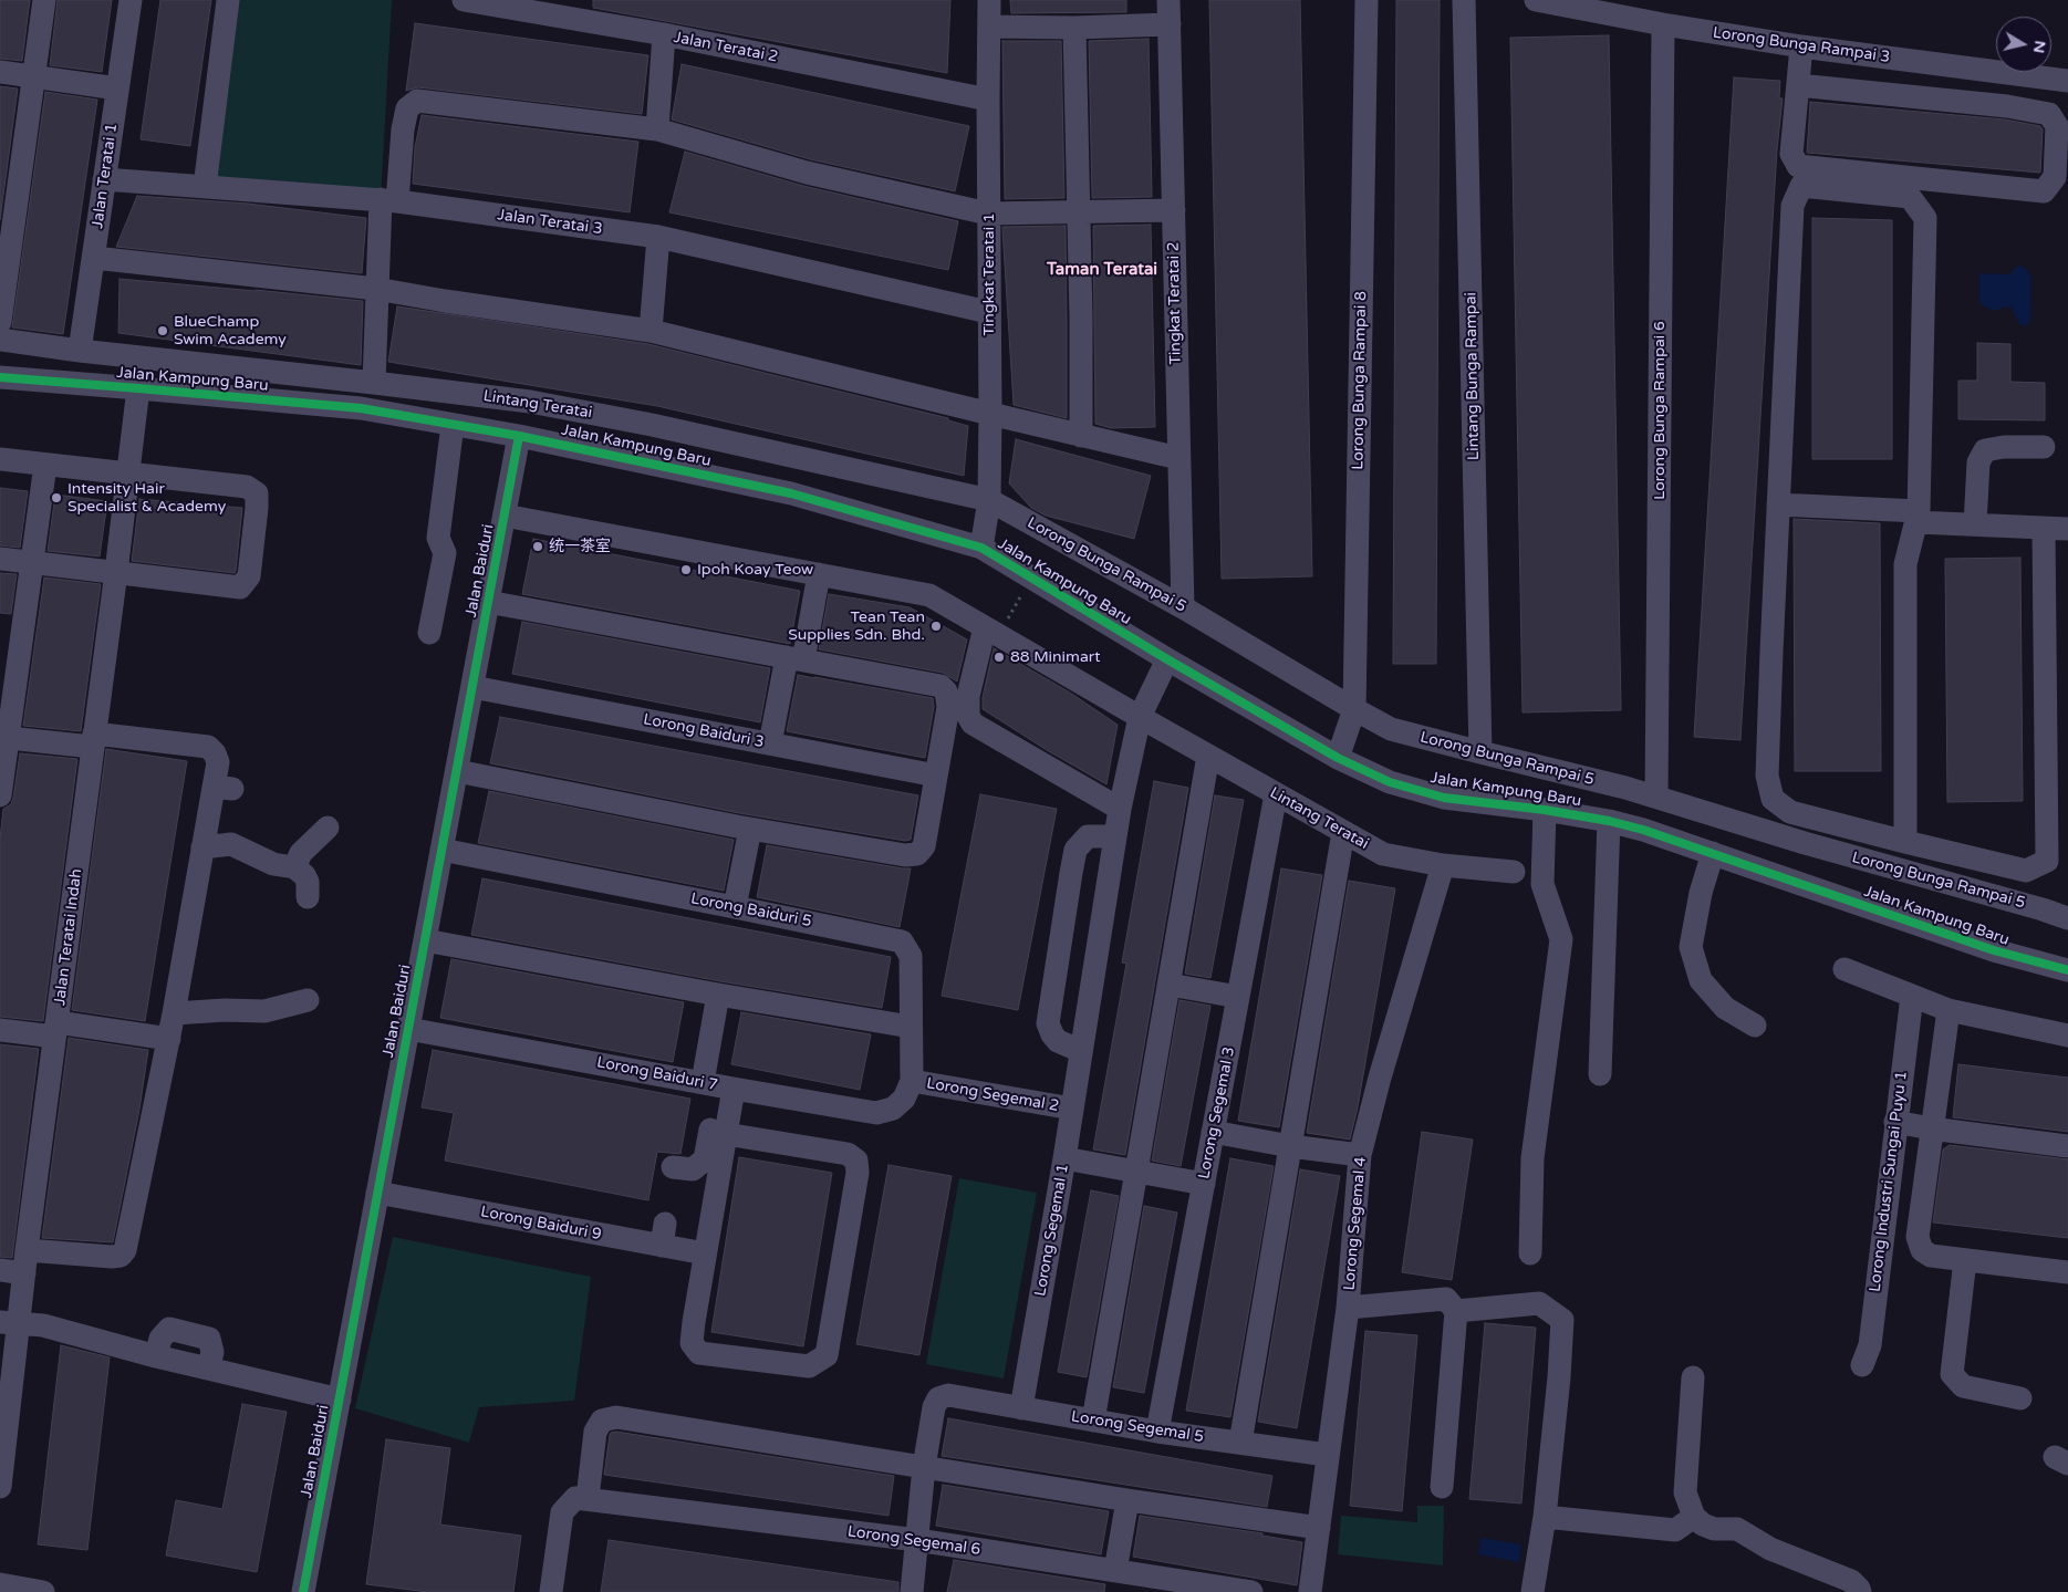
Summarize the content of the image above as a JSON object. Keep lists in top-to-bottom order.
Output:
{
  "streets": {
    "street": [
      "Lorong Bunga Rampai 3",
      "Jalan Teratai 2",
      "Jalan Teratai 1",
      "Jalan Teratai 3",
      "Tingkat Teratai 1",
      "Tingkat Teratai 2",
      "Lintang Bunga Rampai",
      "Jalan Kampung Baru",
      "Lorong Bunga Rampai 8",
      "Lintang Teratai",
      "Lorong Bunga Rampai 6",
      "Lorong Bunga Rampai 5",
      "Jalan Baiduri",
      "Lorong Baiduri 3",
      "Lorong Baiduri 5",
      "Jalan Teratai Indah",
      "Lorong Baiduri 7",
      "Lorong Segemal 2",
      "Lorong Segemal 3",
      "Lorong Industri Sungai Puyu 1",
      "Lorong Baiduri 9",
      "Lorong Segemal 4",
      "Lorong Segemal 1",
      "Lorong Segemal 5",
      "Lorong Segemal 6"
    ]
  },
  "crossings": [
    ["Lorong Bunga Rampai 3", "Lorong Bunga Rampai 6"],
    ["Jalan Teratai 2", "Tingkat Teratai 1"],
    ["Jalan Teratai 1", "Jalan Teratai 3"],
    ["Jalan Teratai 1", "Lintang Teratai"],
    ["Jalan Teratai 3", "Tingkat Teratai 1"],
    ["Tingkat Teratai 1", "Jalan Kampung Baru"],
    ["Tingkat Teratai 1", "Lintang Teratai"],
    ["Tingkat Teratai 1", "Lorong Bunga Rampai 5"],
    ["Tingkat Teratai 2", "Lorong Bunga Rampai 5"],
    ["Lintang Bunga Rampai", "Lorong Bunga Rampai 5"],
    ["Jalan Kampung Baru", "Lorong Bunga Rampai 8"],
    ["Jalan Kampung Baru", "Jalan Baiduri"],
    ["Jalan Kampung Baru", "Jalan Teratai Indah"],
    ["Jalan Kampung Baru", "Lorong Segemal 1"],
    ["Lorong Bunga Rampai 8", "Lorong Bunga Rampai 5"],
    ["Lintang Teratai", "Lorong Bunga Rampai 5"],
    ["Lintang Teratai", "Jalan Baiduri"],
    ["Lintang Teratai", "Lorong Segemal 3"],
    ["Lintang Teratai", "Lorong Segemal 4"],
    ["Lintang Teratai", "Lorong Segemal 1"],
    ["Lorong Bunga Rampai 6", "Lorong Bunga Rampai 5"],
    ["Jalan Baiduri", "Lorong Baiduri 3"],
    ["Jalan Baiduri", "Lorong Baiduri 5"],
    ["Jalan Baiduri", "Lorong Baiduri 7"],
    ["Jalan Baiduri", "Lorong Baiduri 9"],
    ["Lorong Baiduri 5", "Lorong Baiduri 7"],
    ["Lorong Baiduri 5", "Lorong Segemal 2"],
    ["Lorong Baiduri 7", "Lorong Segemal 2"],
    ["Lorong Segemal 2", "Lorong Segemal 1"],
    ["Lorong Segemal 3", "Lorong Segemal 5"],
    ["Lorong Segemal 4", "Lorong Segemal 5"],
    ["Lorong Segemal 1", "Lorong Segemal 5"]
  ],
  "districts": ["Taman Teratai"],
  "places": [
    "BlueChamp Swim Academy",
    "Intensity Hair Specialist & Academy",
    "统一茶室",
    "Ipoh Koay Teow",
    "Tean Tean Supplies Sdn. Bhd.",
    "88 Minimart"
  ],
  "north": "right"
}
